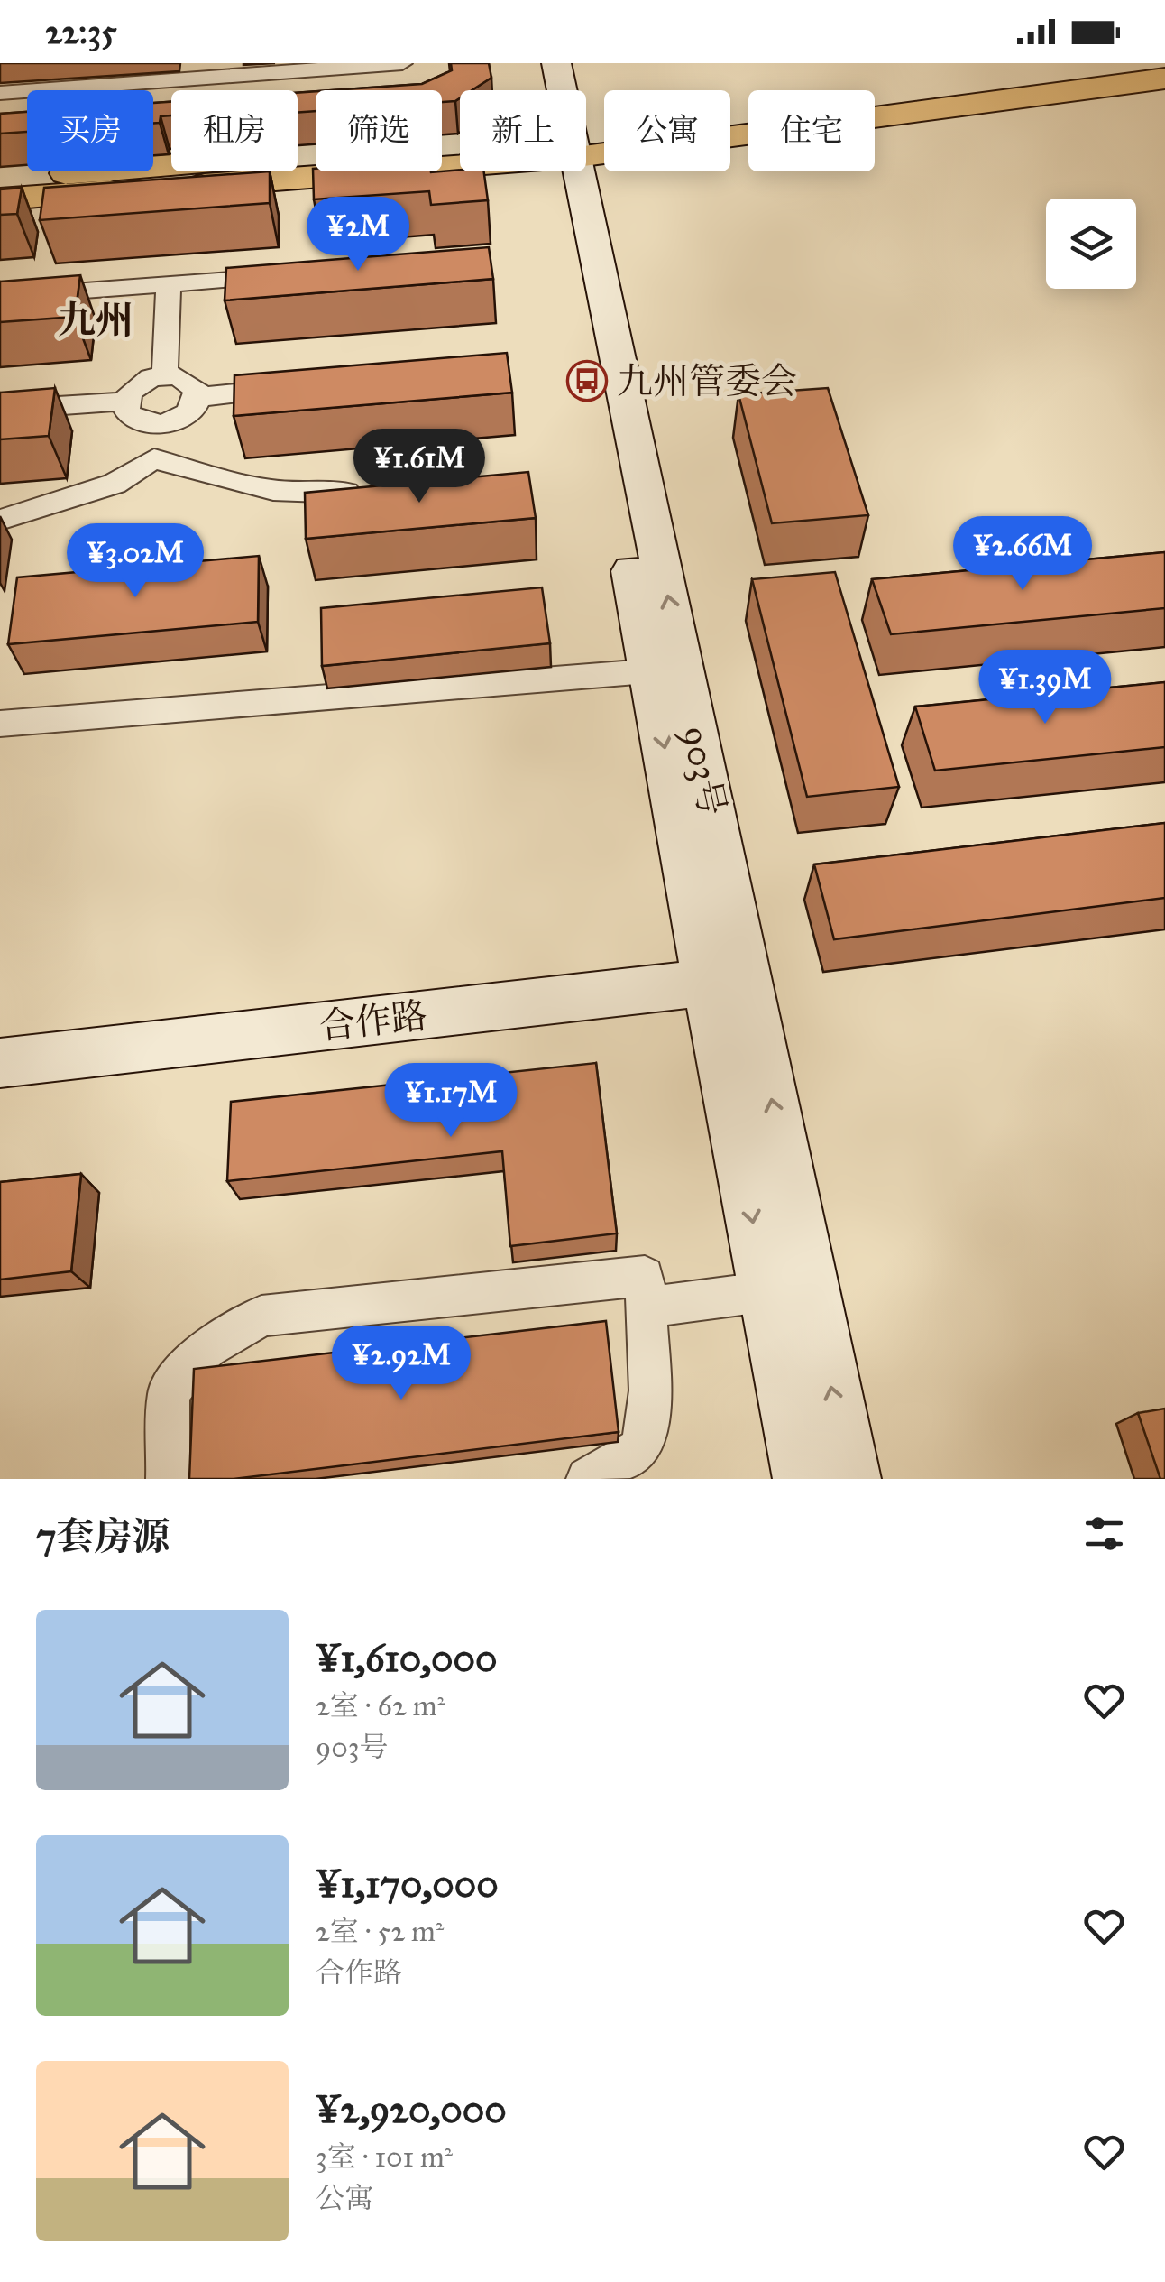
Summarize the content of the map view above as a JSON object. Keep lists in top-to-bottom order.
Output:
{
  "streets": {
    "street": ["合作路"]
  },
  "districts": ["九州"],
  "places": {
    "bus stop": ["九州管委会"]
  },
  "page": {
    "status": "22:35",
    "chip": [
      "买房",
      "租房",
      "筛选",
      "新上",
      "公寓",
      "住宅"
    ],
    "price": [
      "¥2M",
      "¥1.61M",
      "¥2.66M",
      "¥3.02M",
      "¥1.39M",
      "¥1.17M",
      "¥2.92M"
    ],
    "heading": "7套房源",
    "list": [
      {
        "name": "¥1,610,000",
        "note": "2室 · 62 m² · 903号"
      },
      {
        "name": "¥1,170,000",
        "note": "2室 · 52 m² · 合作路"
      },
      {
        "name": "¥2,920,000",
        "note": "3室 · 101 m² · 公寓"
      }
    ]
  }
}
